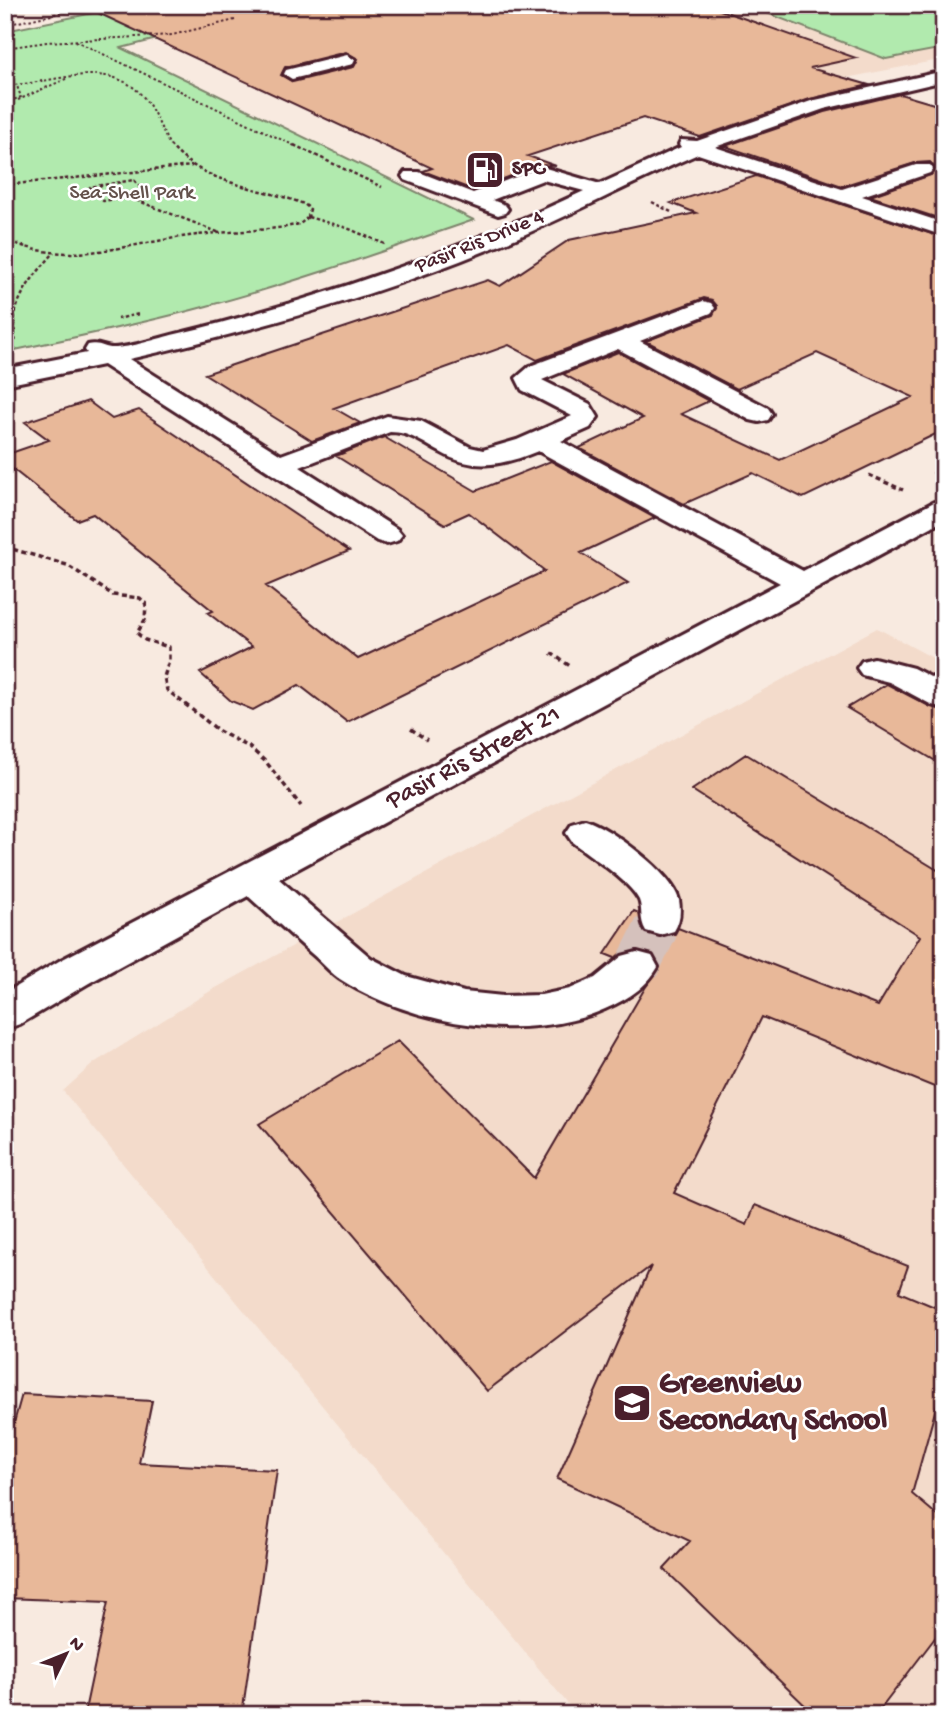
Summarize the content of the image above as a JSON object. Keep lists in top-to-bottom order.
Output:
{
  "streets": {
    "street": ["Pasir Ris Drive 4", "Pasir Ris Street 21"]
  },
  "parks": ["Sea-Shell Park"],
  "places": {
    "fuel station": ["SPC"],
    "school or university": ["Greenview Secondary School"]
  },
  "north": "top right"
}
